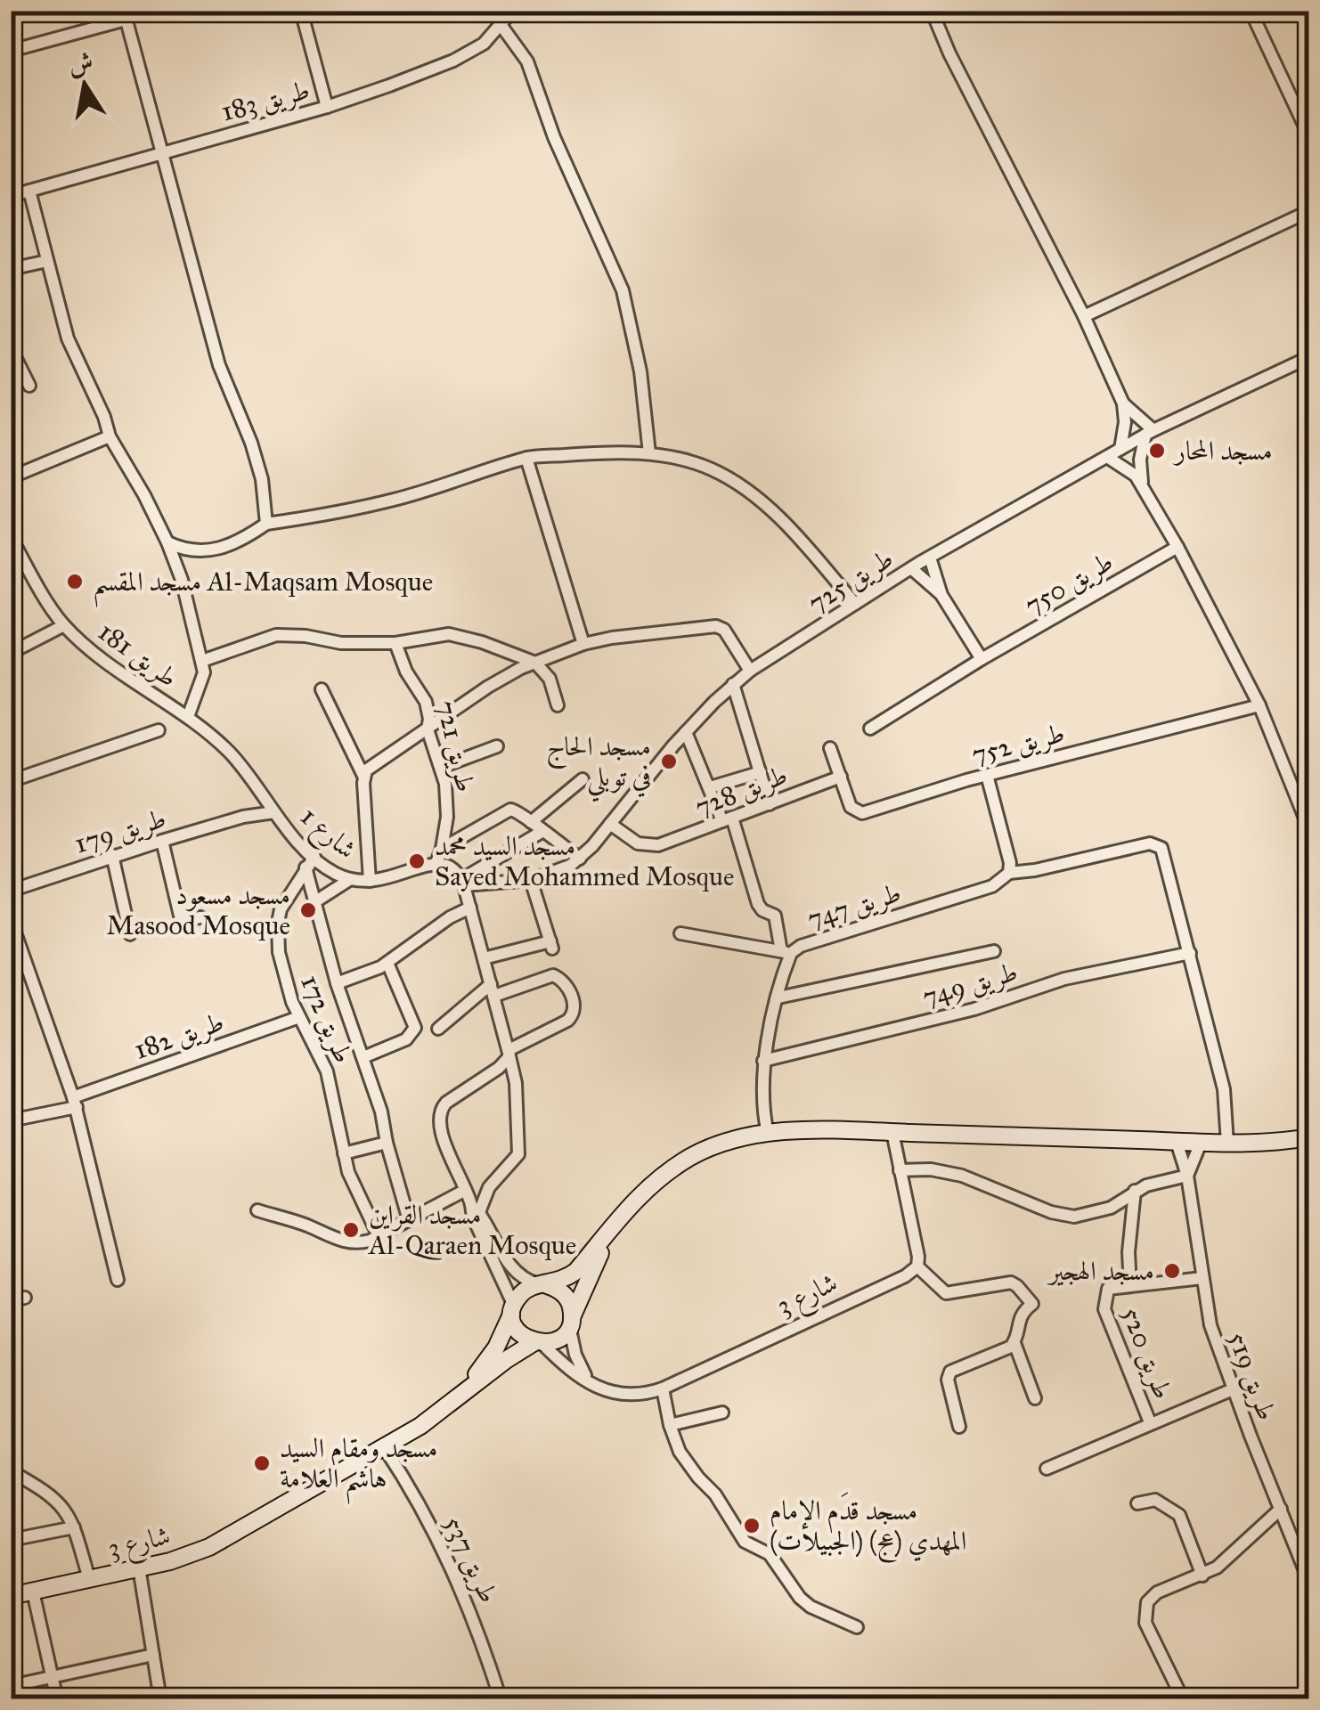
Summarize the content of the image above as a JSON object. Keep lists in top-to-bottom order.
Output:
{
  "streets": {
    "street": [
      "طريق 183",
      "طريق 725",
      "طريق 750",
      "طريق 181",
      "طريق 752",
      "طريق 721",
      "طريق 728",
      "طريق 179",
      "شارع 1",
      "طريق 747",
      "طريق 749",
      "طريق 172",
      "طريق 182",
      "شارع 3",
      "طريق 520",
      "طريق 519",
      "طريق 537"
    ]
  },
  "crossings": [
    ["طريق 725", "طريق 728"],
    ["طريق 181", "شارع 1"],
    ["طريق 752", "طريق 728"],
    ["طريق 721", "شارع 1"],
    ["طريق 179", "شارع 1"],
    ["شارع 1", "طريق 172"],
    ["طريق 747", "طريق 749"],
    ["طريق 172", "طريق 182"],
    ["شارع 3", "طريق 537"],
    ["طريق 520", "طريق 519"]
  ],
  "places": [
    "مسجد المحار",
    "مسجد المقسم Al-Maqsam Mosque",
    "مسجد الحاج في توبلي",
    "مسجد السيد محمد Sayed Mohammed Mosque",
    "مسجد مسعود Masood Mosque",
    "مسجد القراين Al-Qaraen Mosque",
    "مسجد الهجير",
    "مسجد ومقام السيد هاشم العلامة",
    "مسجد قدَم الإمام المهدي (عج) (الجبيلات)"
  ],
  "north": "top"
}
